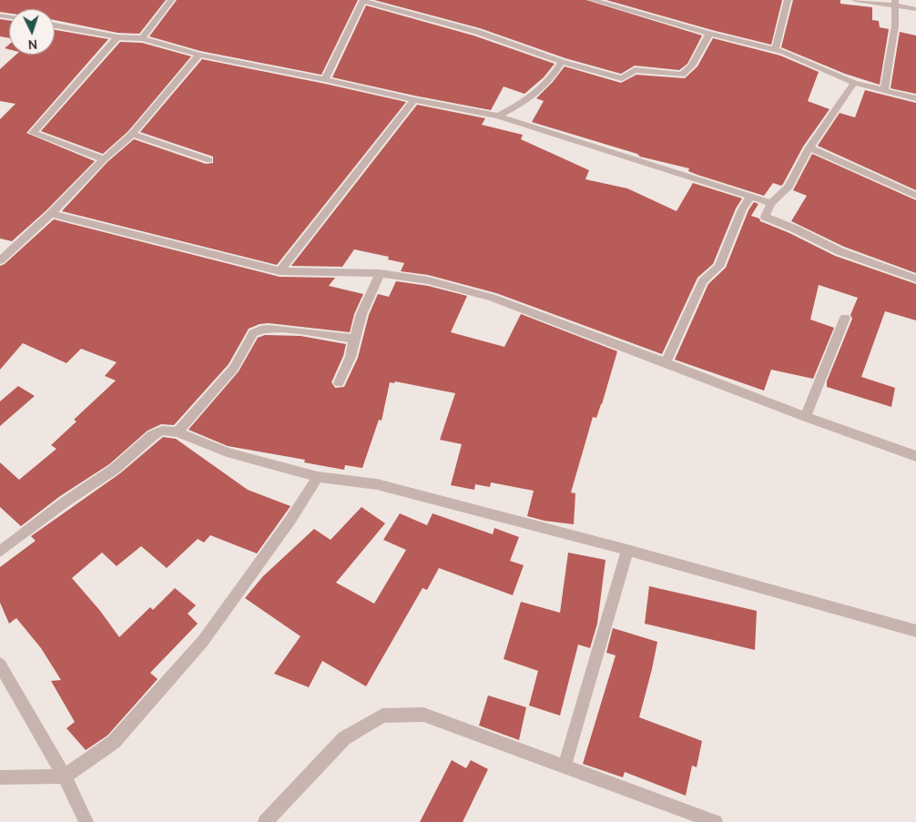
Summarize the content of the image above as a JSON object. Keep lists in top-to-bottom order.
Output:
{
  "north": "bottom"
}
